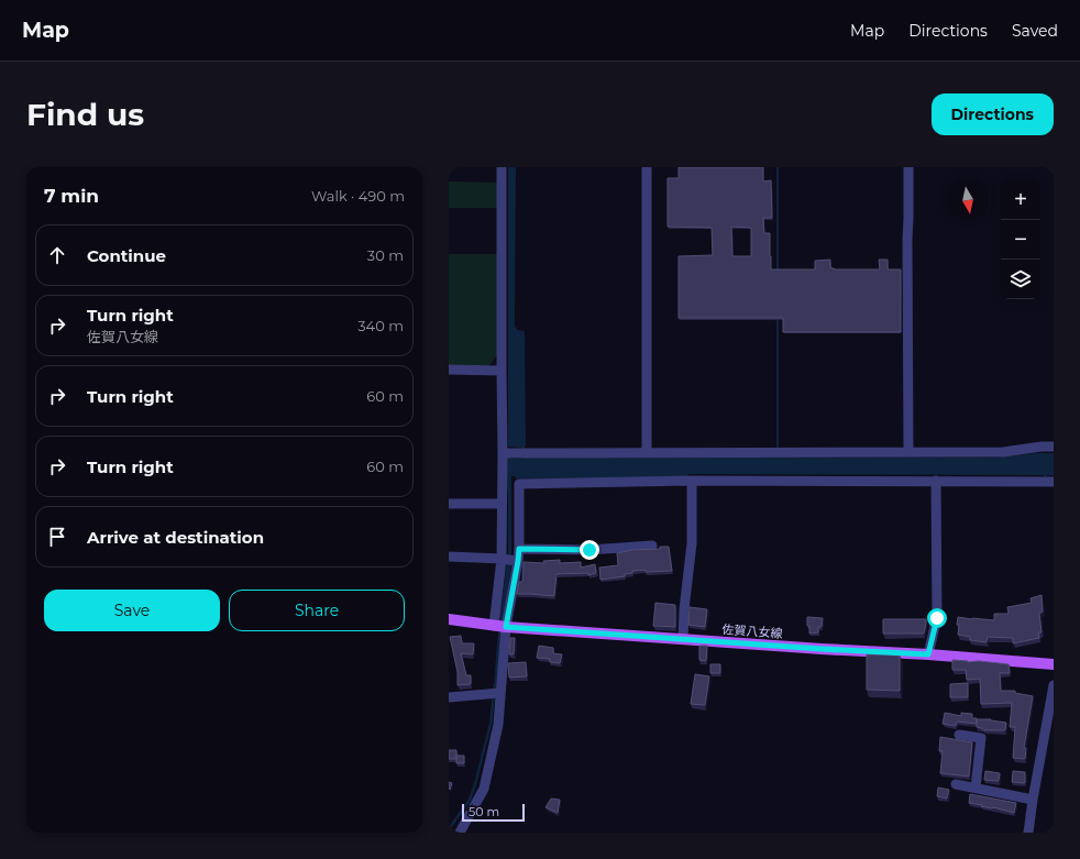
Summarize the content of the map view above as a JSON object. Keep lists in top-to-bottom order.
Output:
{
  "streets": {
    "main road": ["佐賀八女線"]
  },
  "scale_bar": "50 m",
  "north": "bottom",
  "page": {
    "header": "Map",
    "nav": ["Map", "Directions", "Saved"],
    "buttons": [
      "Directions",
      ["Save", "Share"]
    ],
    "title": "Find us",
    "heading": ["7 min", "Walk · 490 m"],
    "map_buttons": ["+", "−"],
    "list": [
      ["Continue", "30 m"],
      ["Turn right", "佐賀八女線", "340 m"],
      ["Turn right", "60 m"],
      ["Turn right", "60 m"],
      "Arrive at destination"
    ],
    "scale": "50 m"
  }
}
